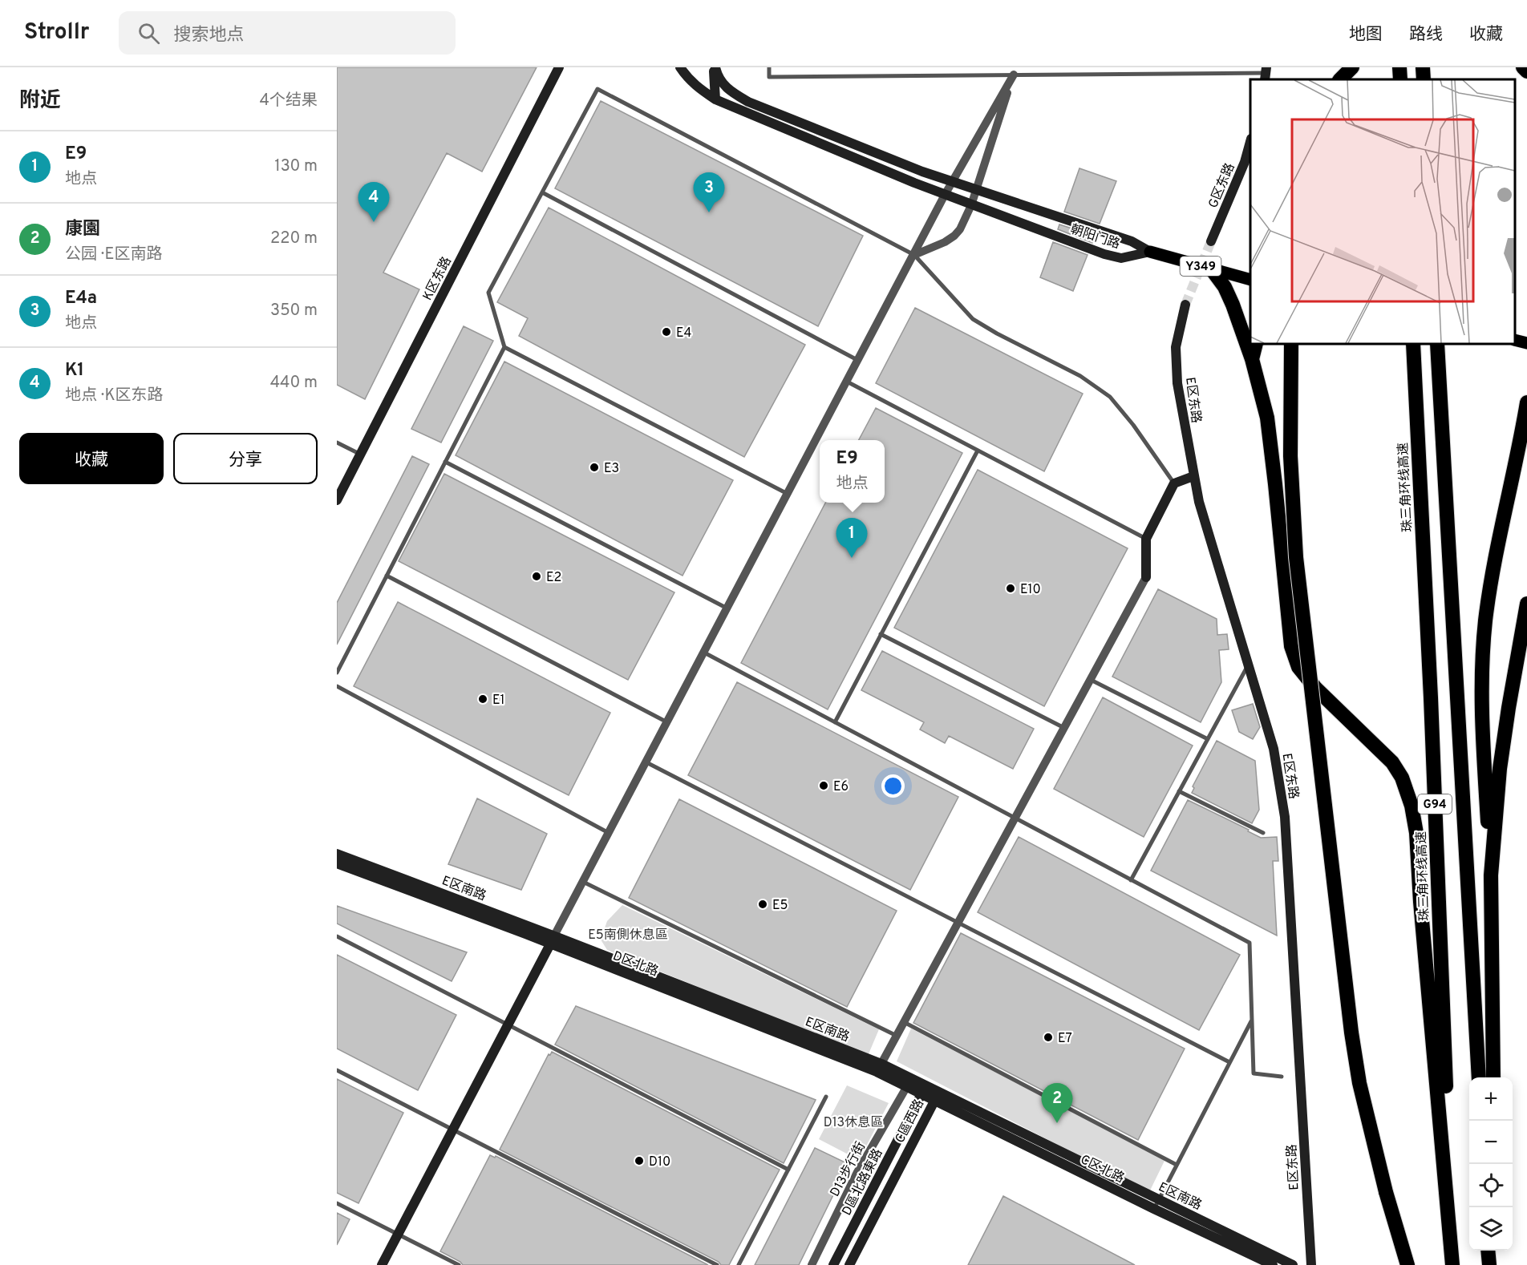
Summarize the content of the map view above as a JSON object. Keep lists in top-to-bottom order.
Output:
{
  "streets": {
    "highway": ["珠三角环线高速", "G94"],
    "main road": ["Y349"],
    "street": [
      "G区东路",
      "朝阳门路",
      "K区东路",
      "E区东路",
      "E区南路",
      "C區西路",
      "C区北路",
      "D13步行街",
      "D區北路東路"
    ]
  },
  "crossings": [
    ["朝阳门路", "Y349"],
    ["E区南路", "C區西路"],
    ["E区南路", "C区北路"],
    ["E区南路", "D區北路東路"],
    ["C區西路", "C区北路"]
  ],
  "parks": ["E5南側休息區", "D13休息區"],
  "places": [
    "E4",
    "E3",
    "E2",
    "E10",
    "E1",
    "E6",
    "E5",
    "E7",
    "D10"
  ],
  "page": {
    "header": "Strollr",
    "search": "搜索地点",
    "nav": ["地图", "路线", "收藏"],
    "heading": ["附近", "4个结果"],
    "list": [
      {
        "mark": "1",
        "name": "E9",
        "note": "地点",
        "value": "130 m"
      },
      {
        "mark": "2",
        "name": "康園",
        "note": "公园 · E区南路",
        "value": "220 m"
      },
      {
        "mark": "3",
        "name": "E4a",
        "note": "地点",
        "value": "350 m"
      },
      {
        "mark": "4",
        "name": "K1",
        "note": "地点 · K区东路",
        "value": "440 m"
      }
    ],
    "pins": [
      "3",
      "4",
      "1",
      "2"
    ],
    "buttons": ["收藏", "分享"],
    "popup": ["E9", "地点"],
    "map_buttons": ["+", "−"]
  }
}
